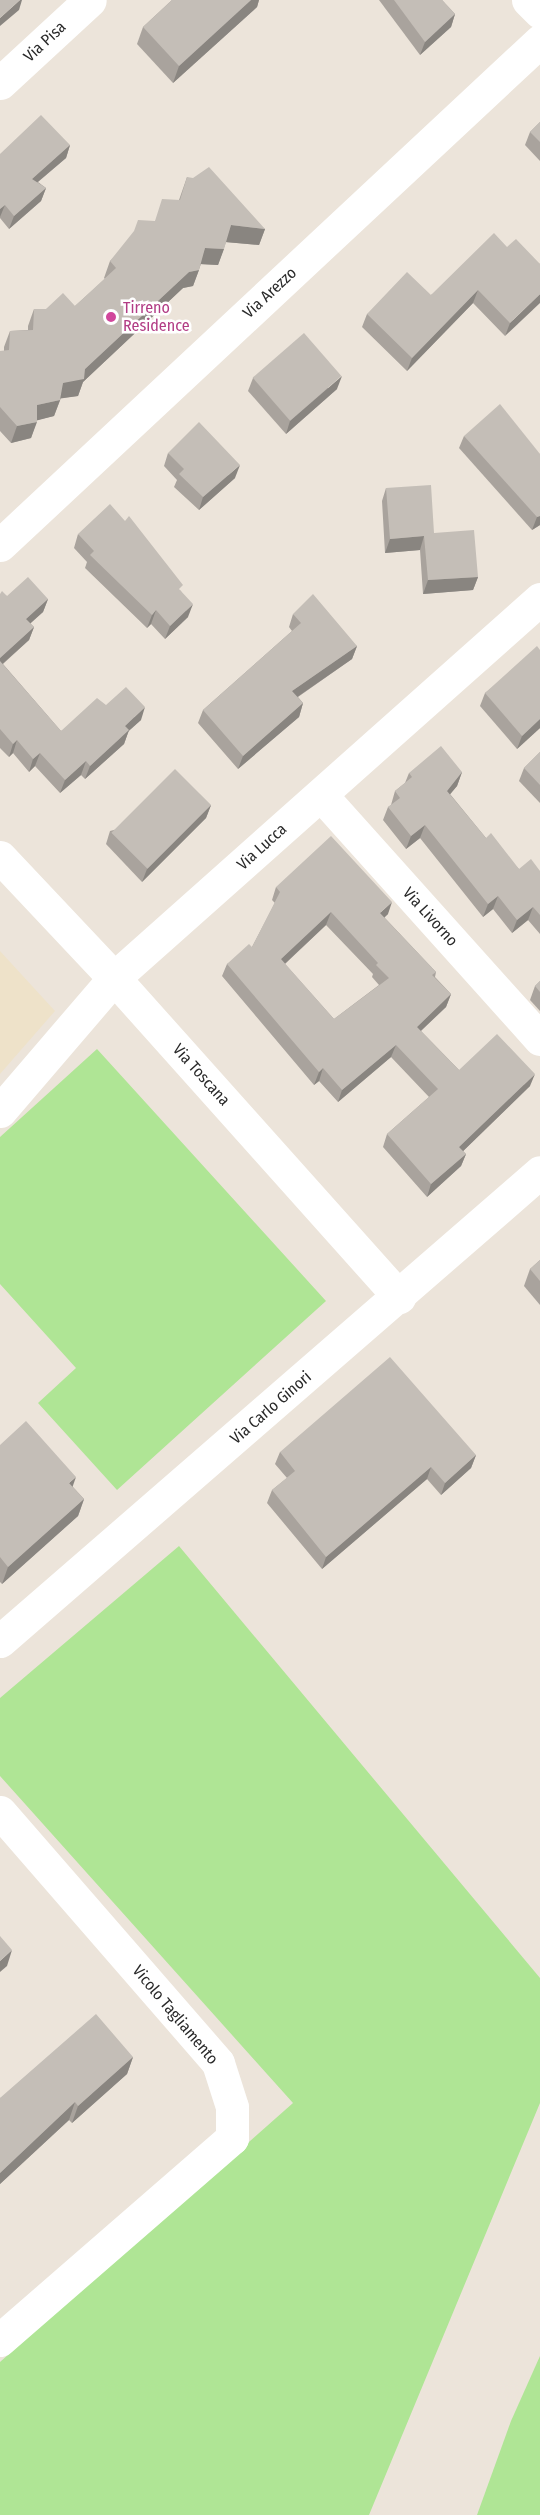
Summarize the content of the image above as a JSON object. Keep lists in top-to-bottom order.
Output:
{
  "streets": {
    "street": [
      "Via Pisa",
      "Via Arezzo",
      "Via Lucca",
      "Via Livorno",
      "Via Toscana",
      "Via Carlo Ginori",
      "Vicolo Tagliamento"
    ]
  },
  "crossings": [
    ["Via Lucca", "Via Livorno"],
    ["Via Lucca", "Via Toscana"],
    ["Via Toscana", "Via Carlo Ginori"]
  ],
  "places": ["Tirreno Residence"]
}
